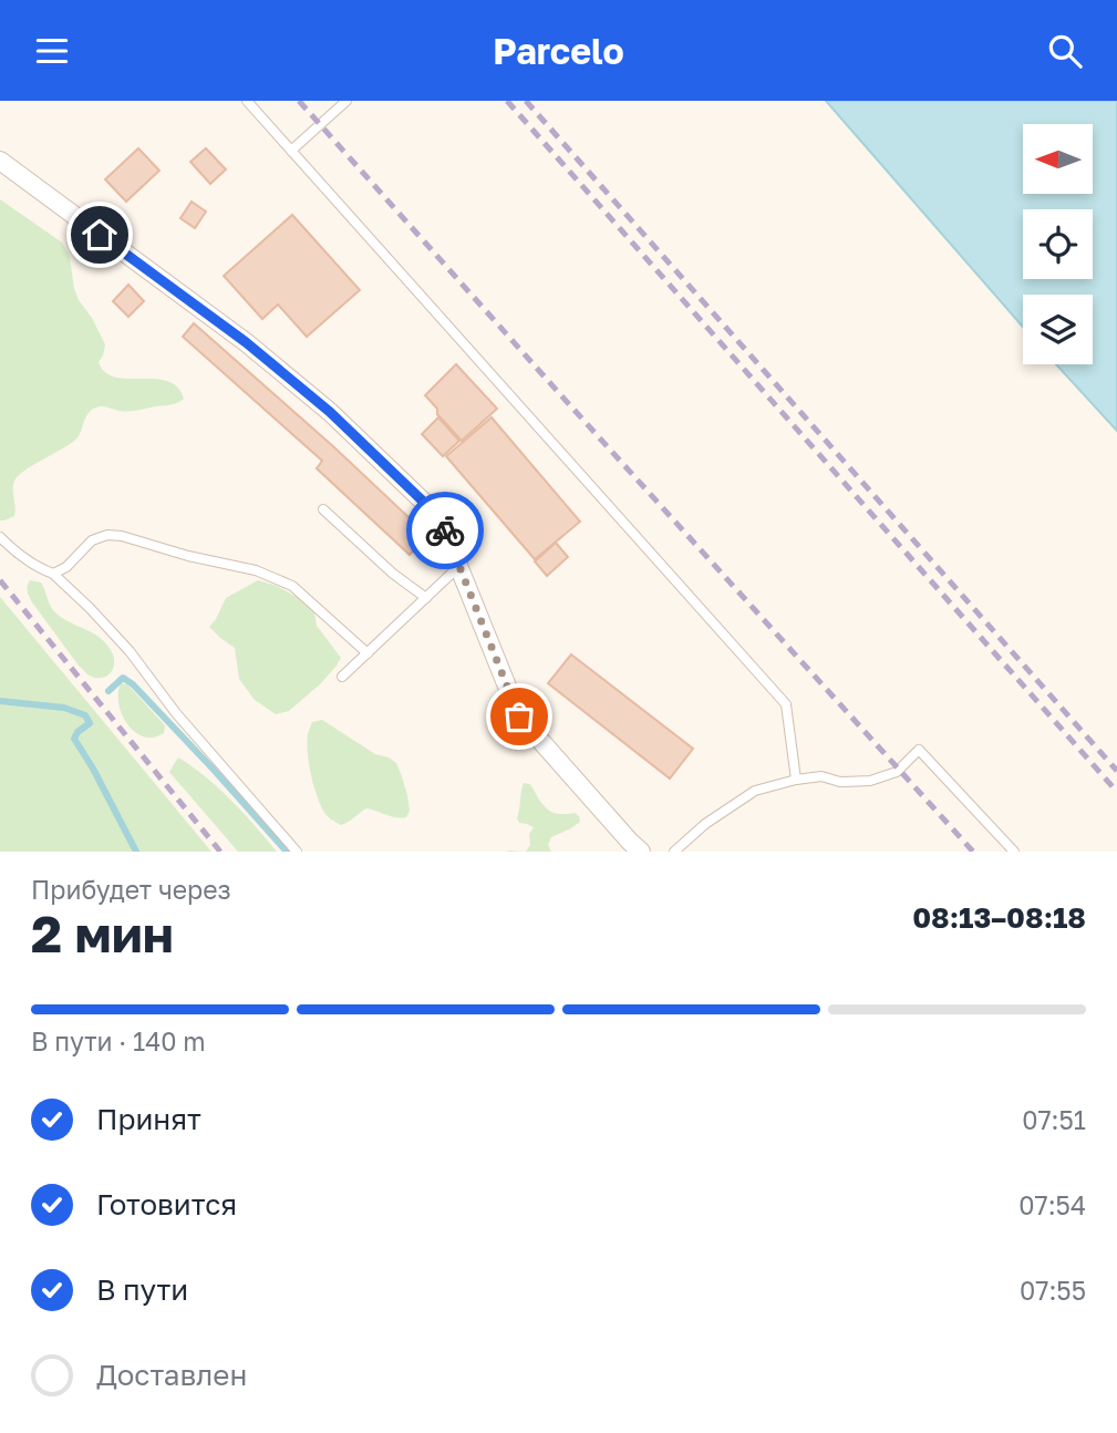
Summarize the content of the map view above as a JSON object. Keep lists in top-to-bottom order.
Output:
{
  "north": "left",
  "page": {
    "header": "Parcelo",
    "heading": ["2 мин", "Прибудет через", "08:13–08:18"],
    "bar": "В пути · 140 m",
    "list": [
      ["Принят", "07:51"],
      ["Готовится", "07:54"],
      ["В пути", "07:55"],
      "Доставлен"
    ]
  }
}
